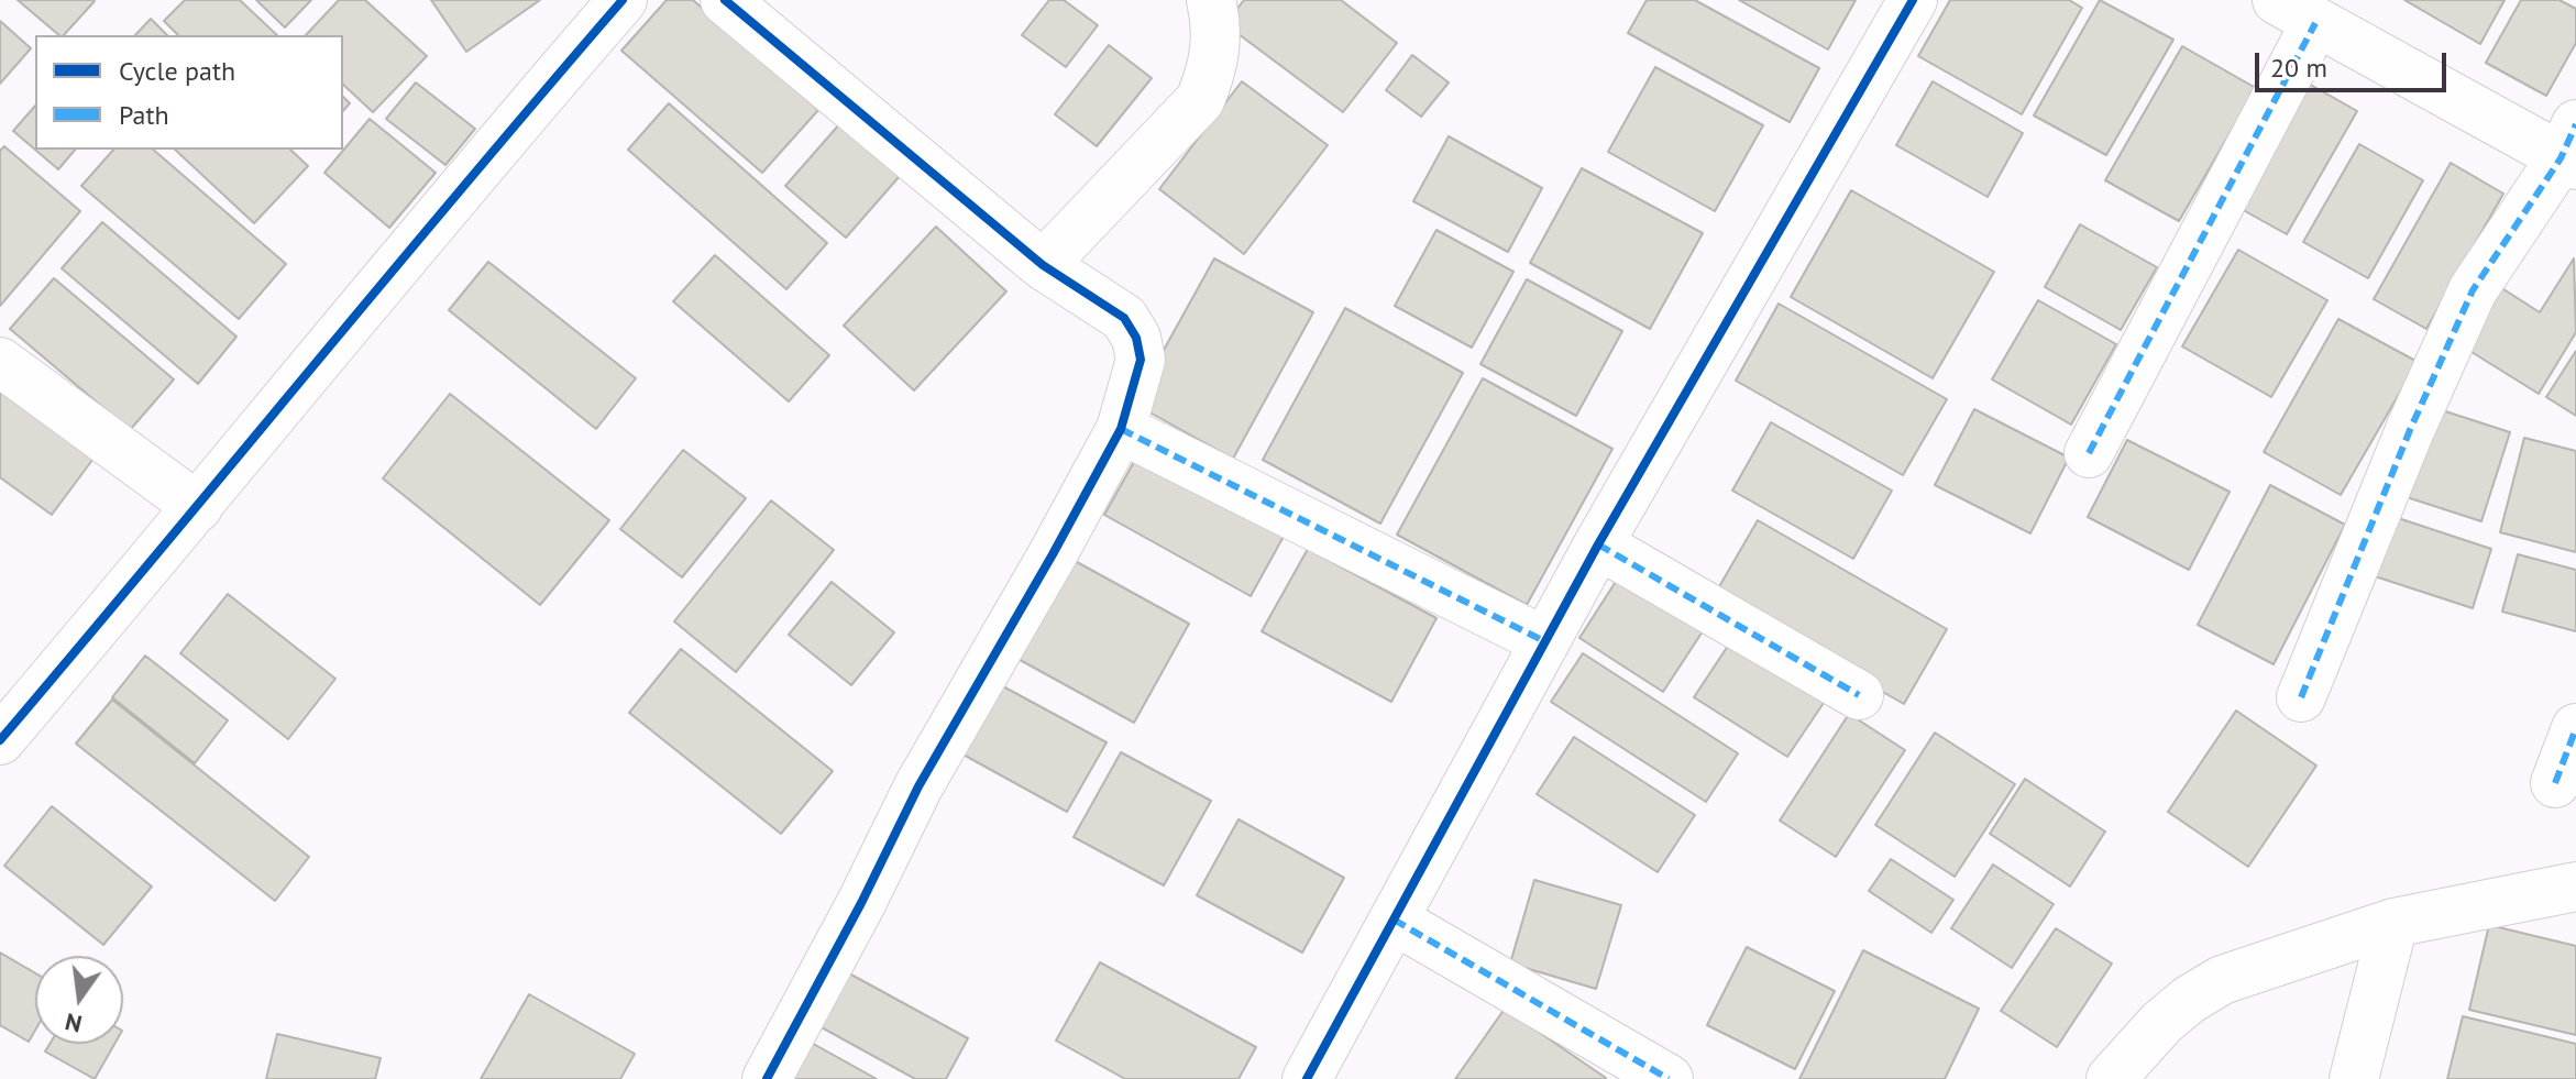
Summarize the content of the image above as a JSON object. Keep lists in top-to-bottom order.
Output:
{
  "legend": ["Cycle path", "Path"],
  "scale_bar": "20 m",
  "north": "bottom"
}
